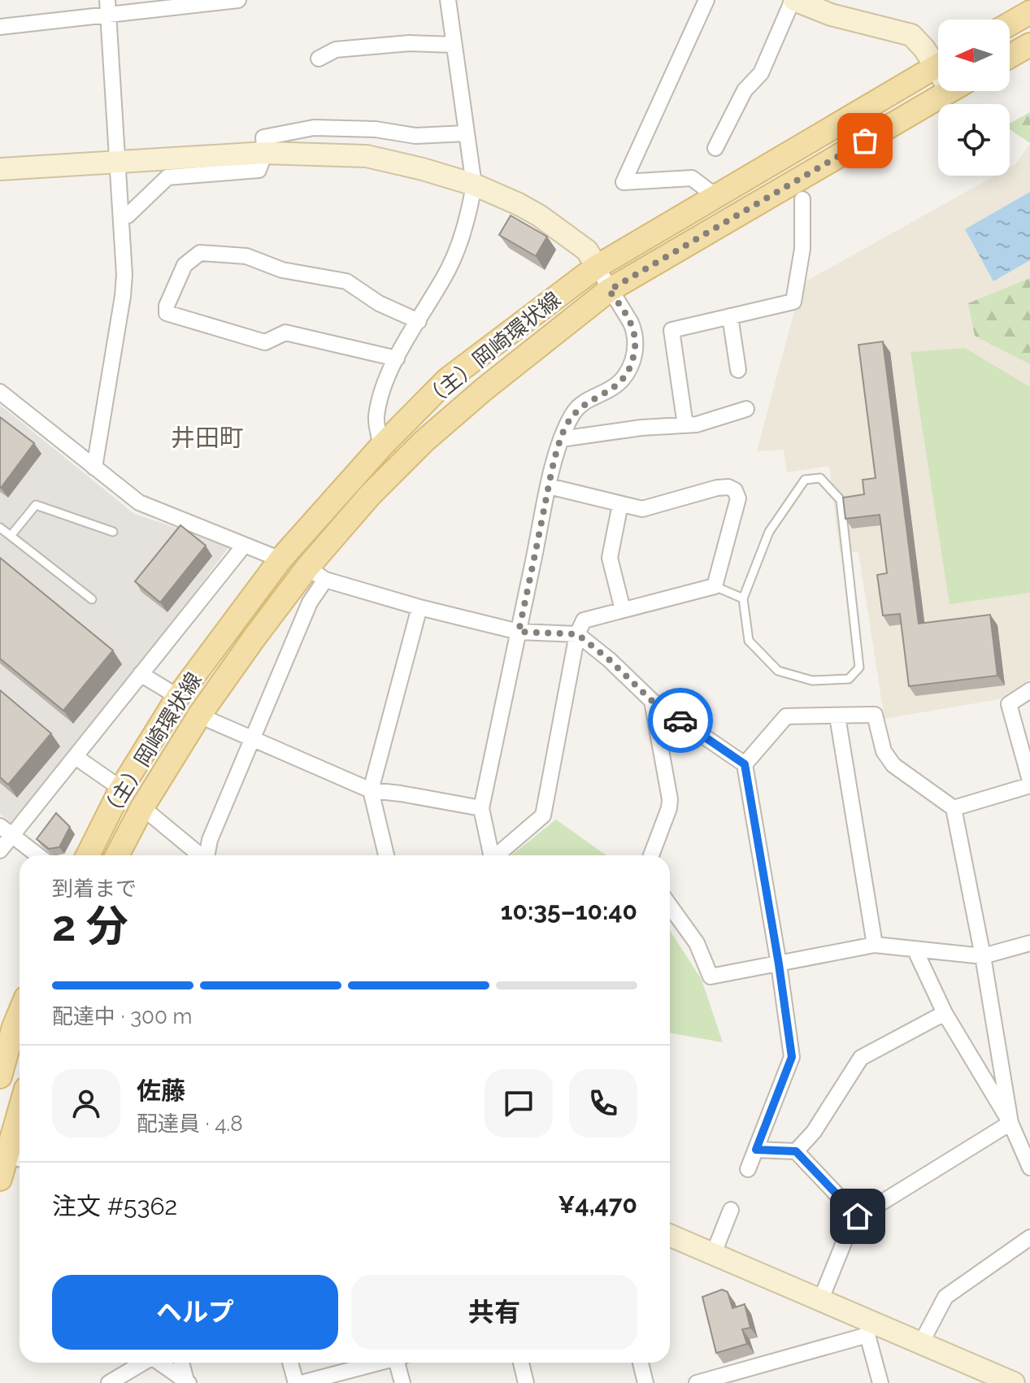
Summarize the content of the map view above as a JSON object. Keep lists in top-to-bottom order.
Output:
{
  "streets": {
    "main road": ["（主）岡崎環状線"]
  },
  "districts": ["井田町"],
  "north": "left",
  "page": {
    "heading": ["2 分", "到着まで", "10:35–10:40"],
    "panel": [
      "佐藤",
      "配達員 · 4.8",
      "注文 #5362",
      "¥4,470"
    ],
    "bar": "配達中 · 300 m",
    "buttons": ["ヘルプ", "共有"]
  }
}
